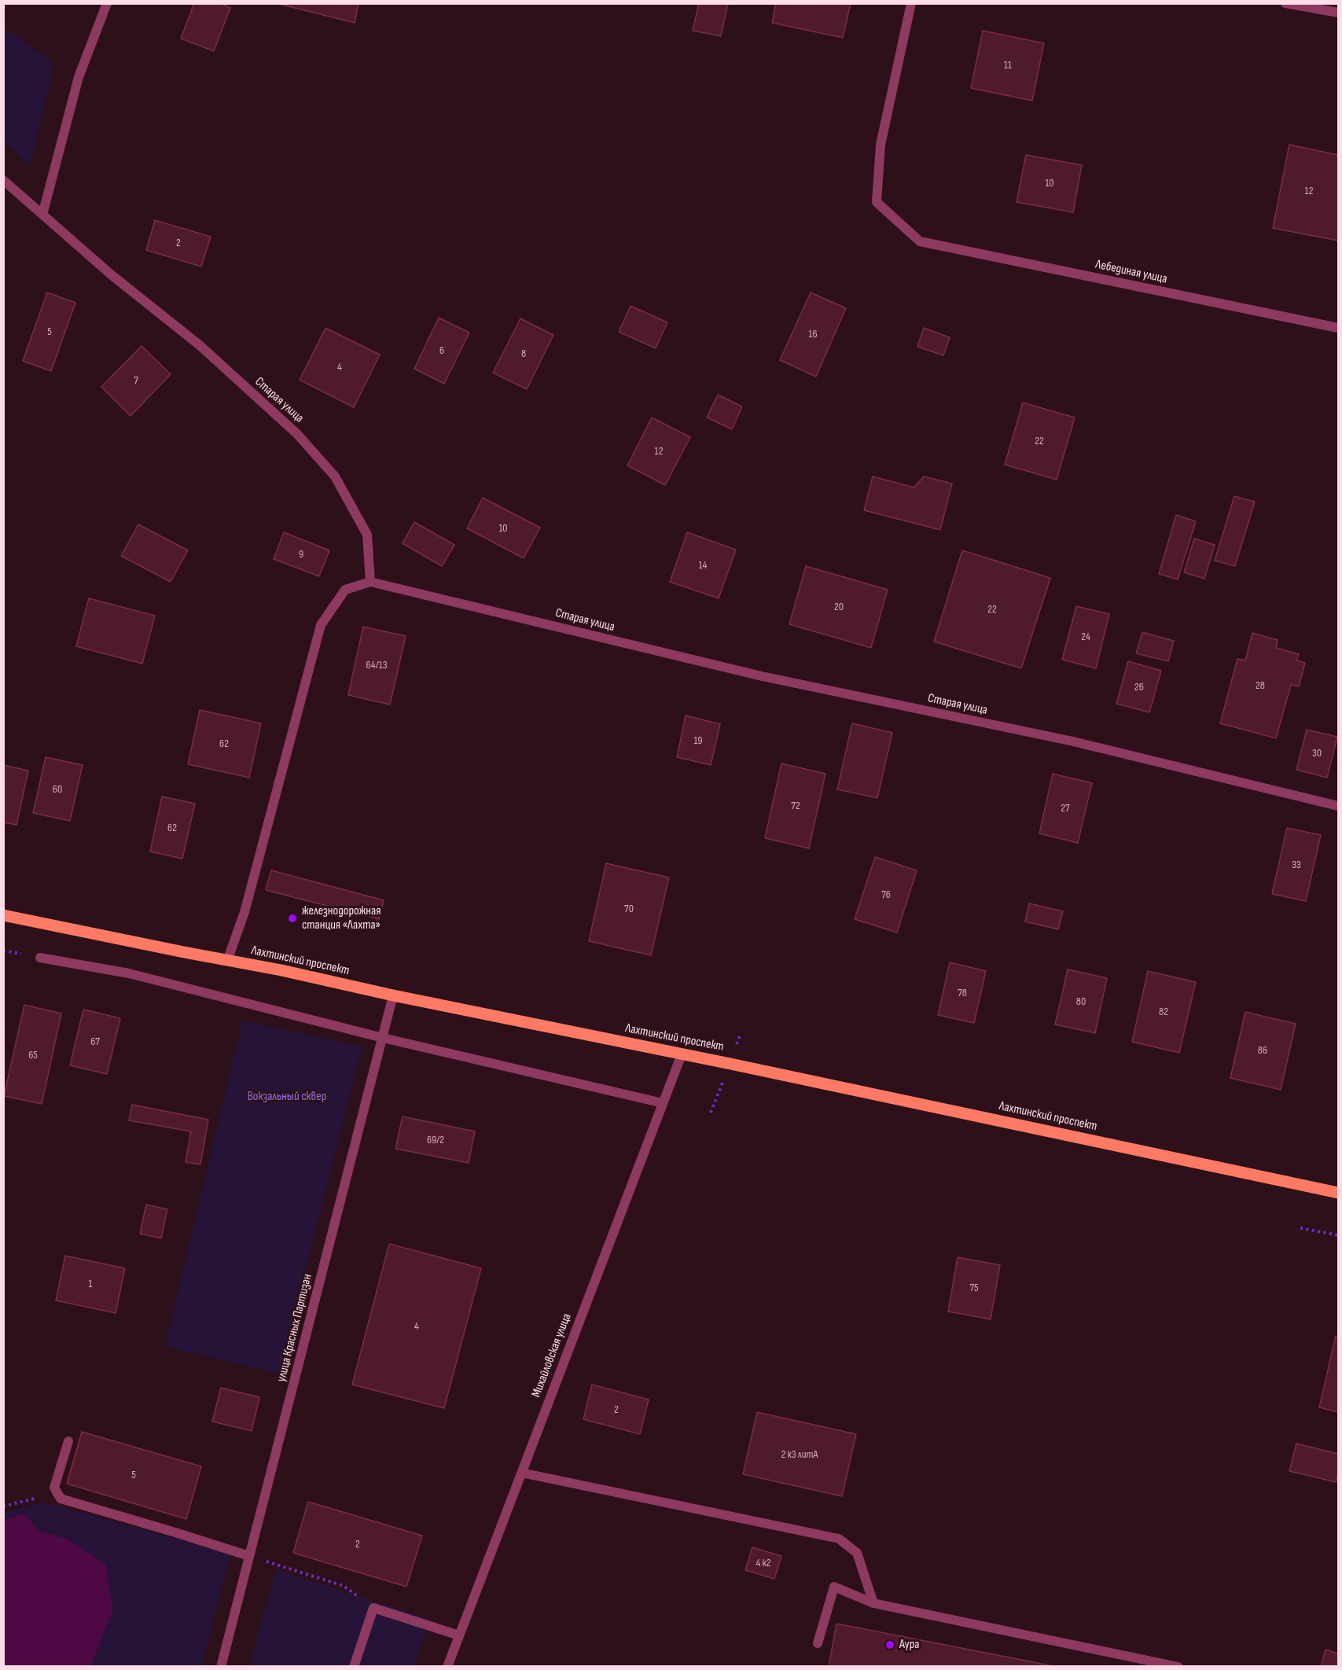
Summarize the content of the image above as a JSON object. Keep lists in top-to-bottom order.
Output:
{
  "streets": {
    "main road": ["Лахтинский проспект"],
    "street": [
      "Лебединая улица",
      "Старая улица",
      "улица Красных Партизан",
      "Михайловская улица"
    ]
  },
  "crossings": [
    ["Лахтинский проспект", "улица Красных Партизан"],
    ["Лахтинский проспект", "Михайловская улица"]
  ],
  "parks": ["Вокзальный сквер"],
  "places": ["железнодорожная станция «Лахта»", "Аура"],
  "house_numbers": [
    "11",
    "10",
    "12",
    "2",
    "5",
    "16",
    "6",
    "8",
    "4",
    "7",
    "22",
    "12",
    "10",
    "9",
    "14",
    "20",
    "22",
    "24",
    "64/13",
    "28",
    "26",
    "19",
    "62",
    "30",
    "60",
    "72",
    "27",
    "62",
    "33",
    "76",
    "70",
    "78",
    "80",
    "82",
    "67",
    "86",
    "65",
    "69/2",
    "1",
    "75",
    "4",
    "2",
    "2 к3 литА",
    "5",
    "2",
    "4 к2"
  ]
}
